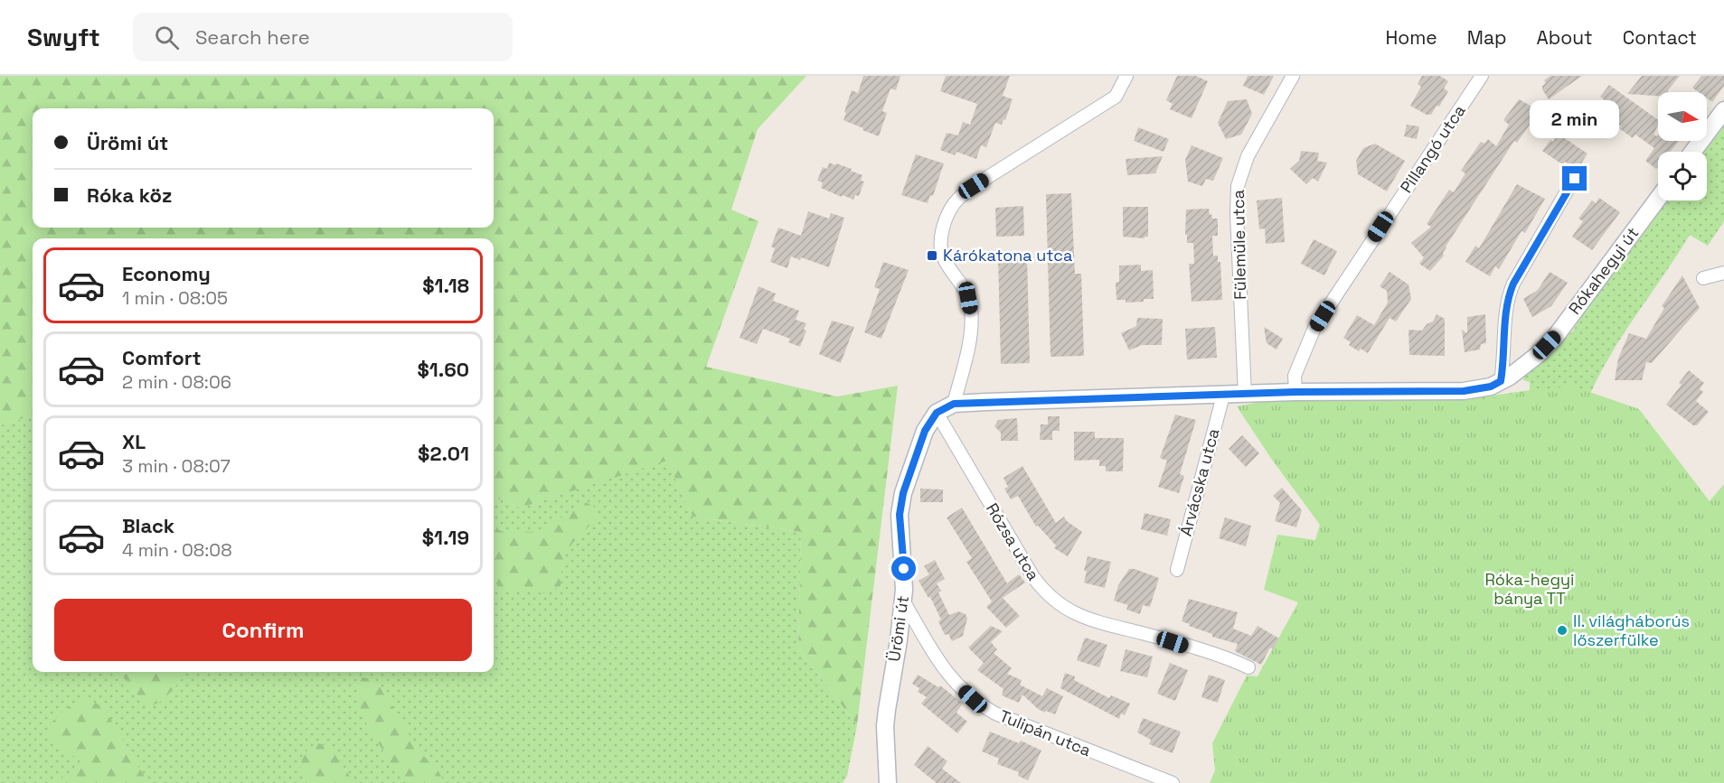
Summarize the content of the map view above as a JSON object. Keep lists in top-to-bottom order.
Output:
{
  "streets": {
    "street": [
      "Pillangó utca",
      "Fülemüle utca",
      "Rókahegyi út",
      "Árvácska utca",
      "Rózsa utca",
      "Ürömi út",
      "Tulipán utca"
    ]
  },
  "crossings": [
    ["Pillangó utca", "Rókahegyi út"],
    ["Fülemüle utca", "Rókahegyi út"],
    ["Rókahegyi út", "Árvácska utca"],
    ["Rózsa utca", "Ürömi út"],
    ["Ürömi út", "Tulipán utca"]
  ],
  "parks": ["Róka-hegyi bánya TT"],
  "places": {
    "transit": ["Kárókatona utca"],
    "other": ["II. világháborús lőszerfülke"]
  },
  "north": "right",
  "page": {
    "header": "Swyft",
    "search": "Search here",
    "nav": [
      "Home",
      "Map",
      "About",
      "Contact"
    ],
    "bubble": "2 min",
    "banner": ["Ürömi út", "Róka köz"],
    "list": [
      {
        "name": "Economy",
        "note": "1 min · 08:05",
        "value": "$1.18"
      },
      {
        "name": "Comfort",
        "note": "2 min · 08:06",
        "value": "$1.60"
      },
      {
        "name": "XL",
        "note": "3 min · 08:07",
        "value": "$2.01"
      },
      {
        "name": "Black",
        "note": "4 min · 08:08",
        "value": "$1.19"
      }
    ],
    "buttons": "Confirm"
  }
}
